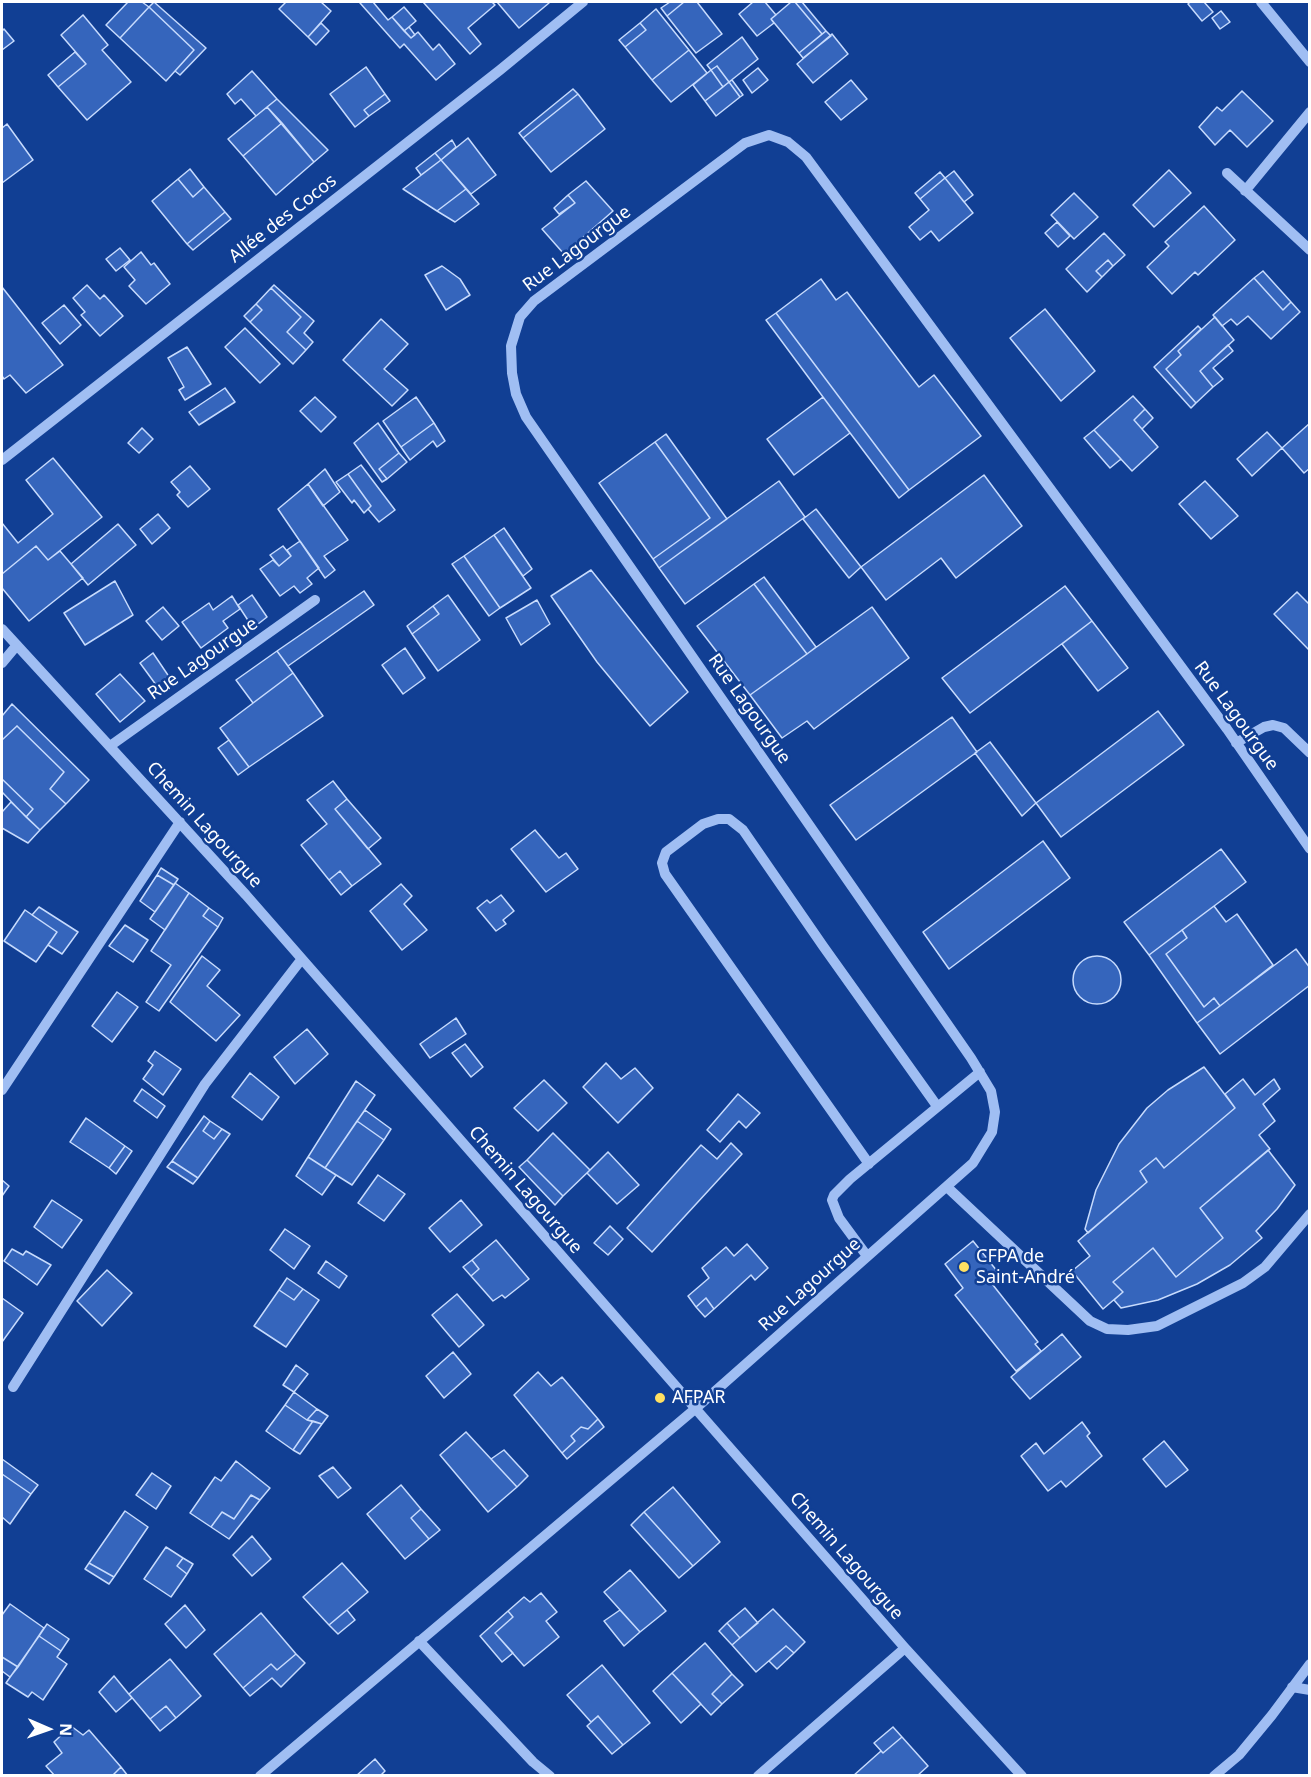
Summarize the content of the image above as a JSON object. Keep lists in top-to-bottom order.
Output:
{
  "streets": {
    "street": ["Allée des Cocos", "Rue Lagourgue", "Chemin Lagourgue"]
  },
  "crossings": [
    ["Rue Lagourgue", "Chemin Lagourgue"]
  ],
  "places": ["CFPA de Saint-André", "AFPAR"],
  "north": "right"
}
